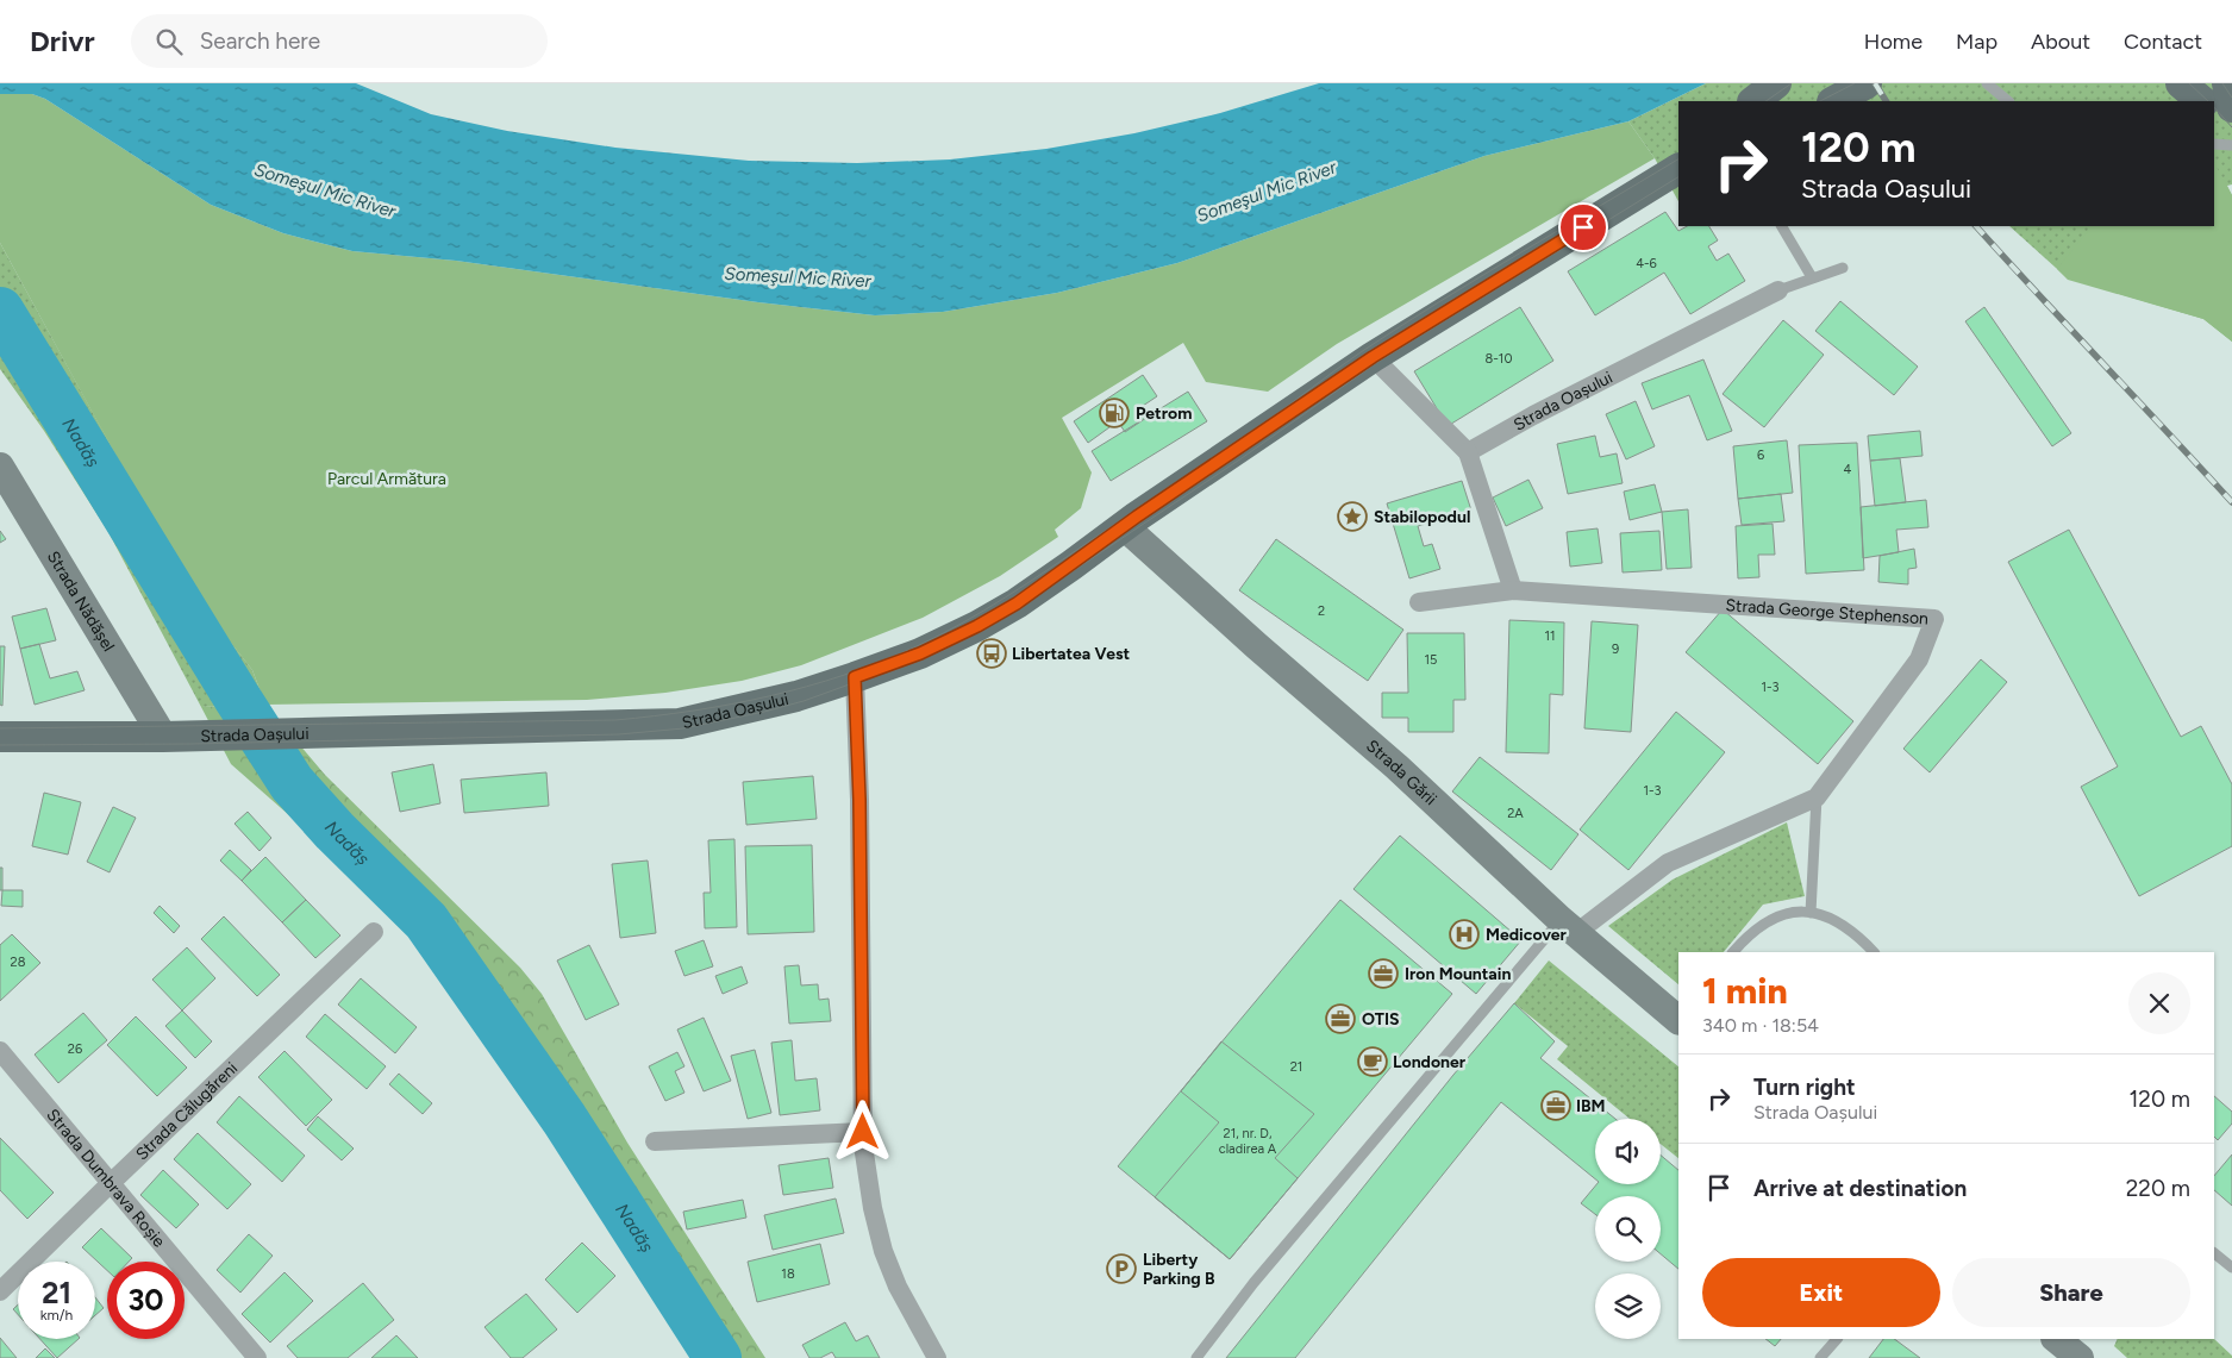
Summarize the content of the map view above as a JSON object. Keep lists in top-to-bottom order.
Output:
{
  "streets": {
    "main road": ["Strada Oașului"],
    "street": [
      "Strada Nădășel",
      "Strada George Stephenson",
      "Strada Gării",
      "Strada Călugăreni",
      "Strada Dumbrava Roșie"
    ]
  },
  "crossings": [
    ["Strada Oașului", "Strada Nădășel"],
    ["Strada Oașului", "Strada Gării"],
    ["Strada George Stephenson", "Strada Gării"],
    ["Strada Călugăreni", "Strada Dumbrava Roșie"]
  ],
  "water": ["Someşul Mic River", "Nadăș"],
  "parks": ["Parcul Armătura"],
  "places": {
    "fuel station": ["Petrom"],
    "place": ["Stabilopodul"],
    "bus stop": ["Libertatea Vest"],
    "hospital": ["Medicover"],
    "office": ["Iron Mountain", "OTIS", "IBM"],
    "cafe": ["Londoner"],
    "parking": ["Liberty Parking B"]
  },
  "house_numbers": [
    "4-6",
    "8-10",
    "6",
    "4",
    "2",
    "11",
    "9",
    "15",
    "1-3",
    "1-3",
    "2A",
    "28",
    "26",
    "21",
    "21, nr. D, cladirea A",
    "18"
  ],
  "page": {
    "header": "Drivr",
    "search": "Search here",
    "nav": [
      "Home",
      "Map",
      "About",
      "Contact"
    ],
    "turn": ["120 m", "Strada Oașului"],
    "heading": ["1 min", "340 m · 18:54"],
    "list": [
      {
        "name": "Turn right",
        "note": "Strada Oașului",
        "value": "120 m"
      },
      {
        "name": "Arrive at destination",
        "value": "220 m"
      }
    ],
    "buttons": ["Exit", "Share"],
    "speed": "21 km/h",
    "limit": "30"
  }
}
